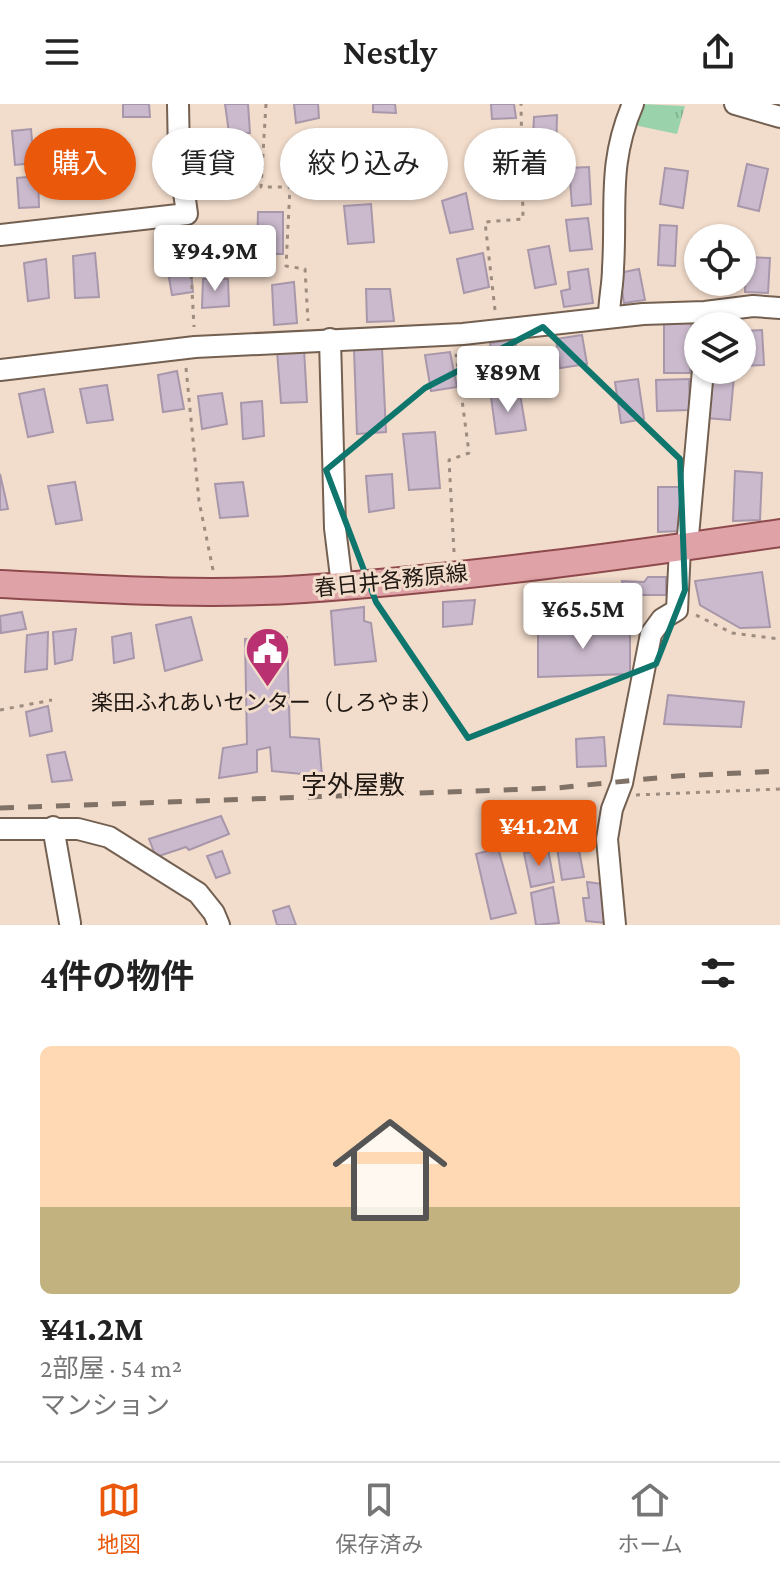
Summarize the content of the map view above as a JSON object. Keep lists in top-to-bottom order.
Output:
{
  "streets": {
    "main road": ["春日井各務原線"]
  },
  "districts": ["字外屋敷"],
  "places": {
    "public building": ["楽田ふれあいセンター（しろやま）"]
  },
  "page": {
    "header": "Nestly",
    "chip": [
      "購入",
      "賃貸",
      "絞り込み",
      "新着"
    ],
    "price": [
      "¥94.9M",
      "¥89M",
      "¥65.5M",
      "¥41.2M"
    ],
    "heading": "4件の物件",
    "list": [
      {
        "name": "¥41.2M",
        "note": "2部屋 · 54 m² · マンション"
      }
    ],
    "tabs": ["地図", "保存済み", "ホーム"]
  }
}
